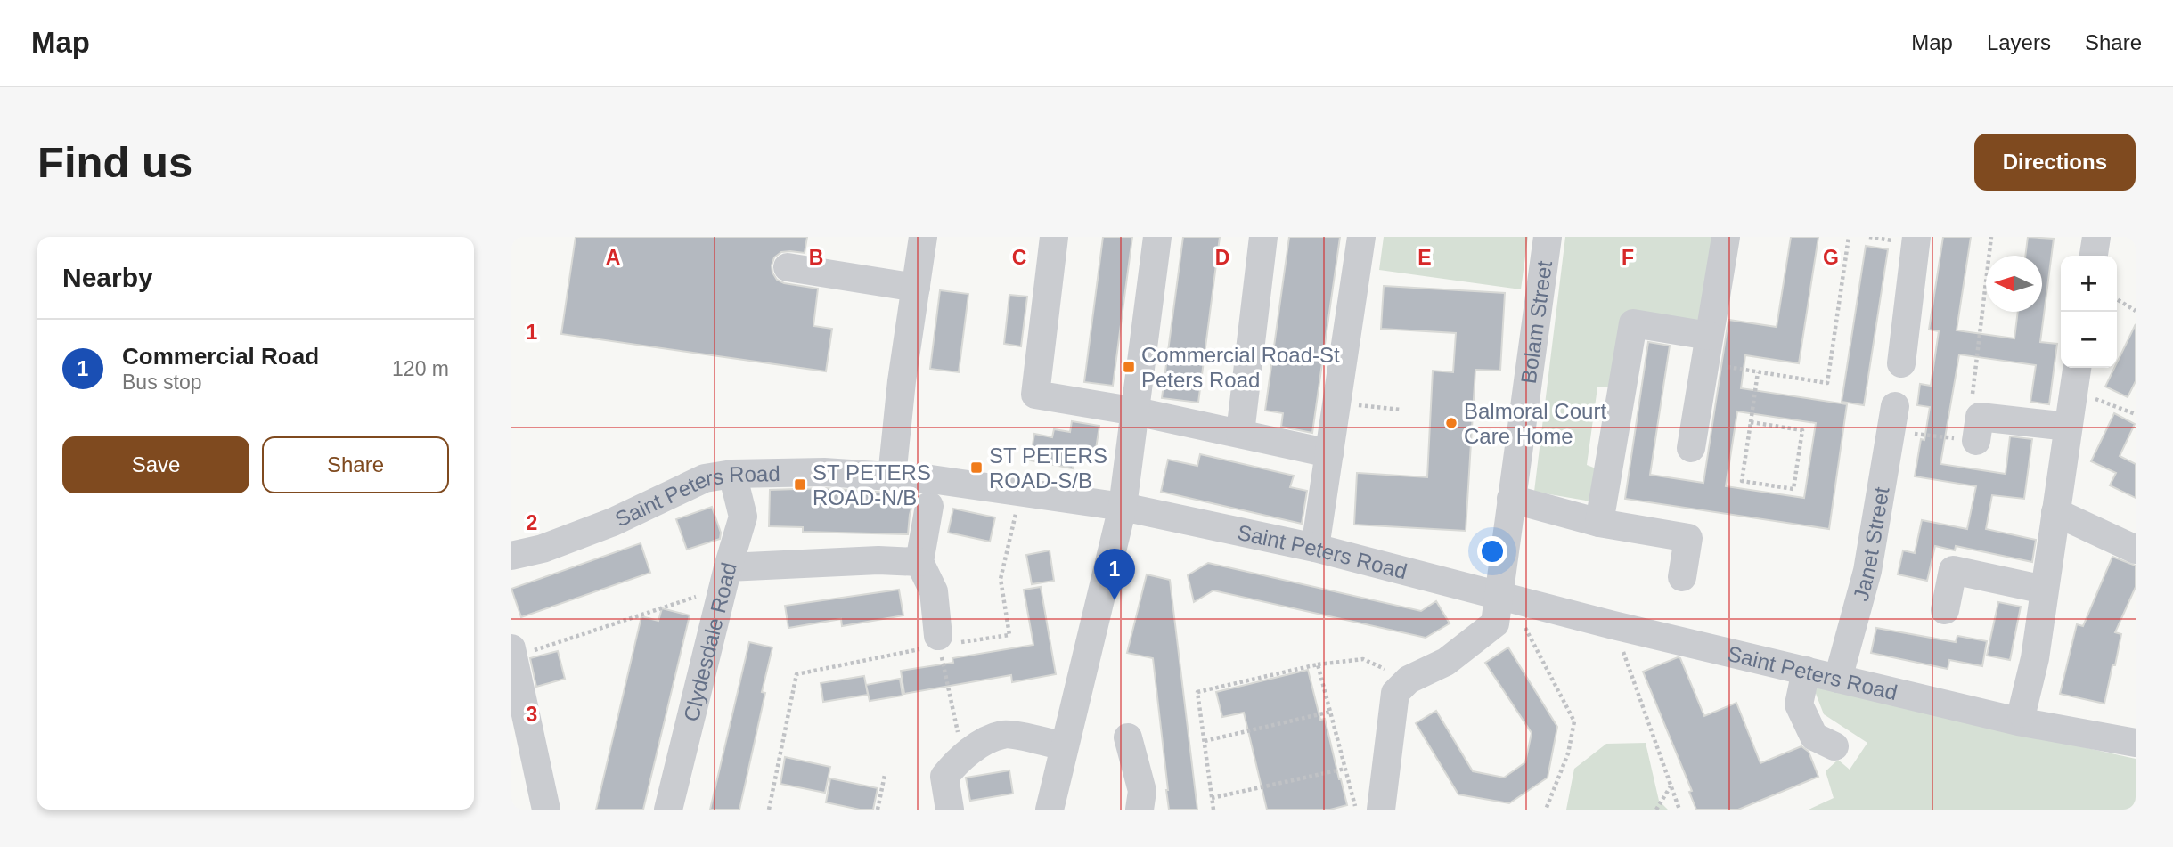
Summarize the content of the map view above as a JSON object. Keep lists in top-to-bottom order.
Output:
{
  "streets": {
    "street": [
      "Bolam Street",
      "Saint Peters Road",
      "Janet Street",
      "Clydesdale Road"
    ]
  },
  "crossings": [
    ["Bolam Street", "Saint Peters Road"],
    ["Saint Peters Road", "Janet Street"],
    ["Saint Peters Road", "Clydesdale Road"]
  ],
  "places": {
    "transit": ["Commercial Road-St Peters Road", "ST PETERS ROAD-S/B", "ST PETERS ROAD-N/B"],
    "other": ["Balmoral Court Care Home"]
  },
  "north": "left",
  "page": {
    "header": "Map",
    "nav": ["Map", "Layers", "Share"],
    "buttons": [
      "Directions",
      ["Save", "Share"]
    ],
    "title": "Find us",
    "heading": "Nearby",
    "map_buttons": ["+", "−"],
    "list": [
      {
        "mark": "1",
        "name": "Commercial Road",
        "note": "Bus stop",
        "value": "120 m"
      }
    ],
    "pins": "1"
  },
  "grid": {
    "columns": [
      "A",
      "B",
      "C",
      "D",
      "E",
      "F",
      "G"
    ],
    "rows": ["1", "2", "3"]
  }
}
